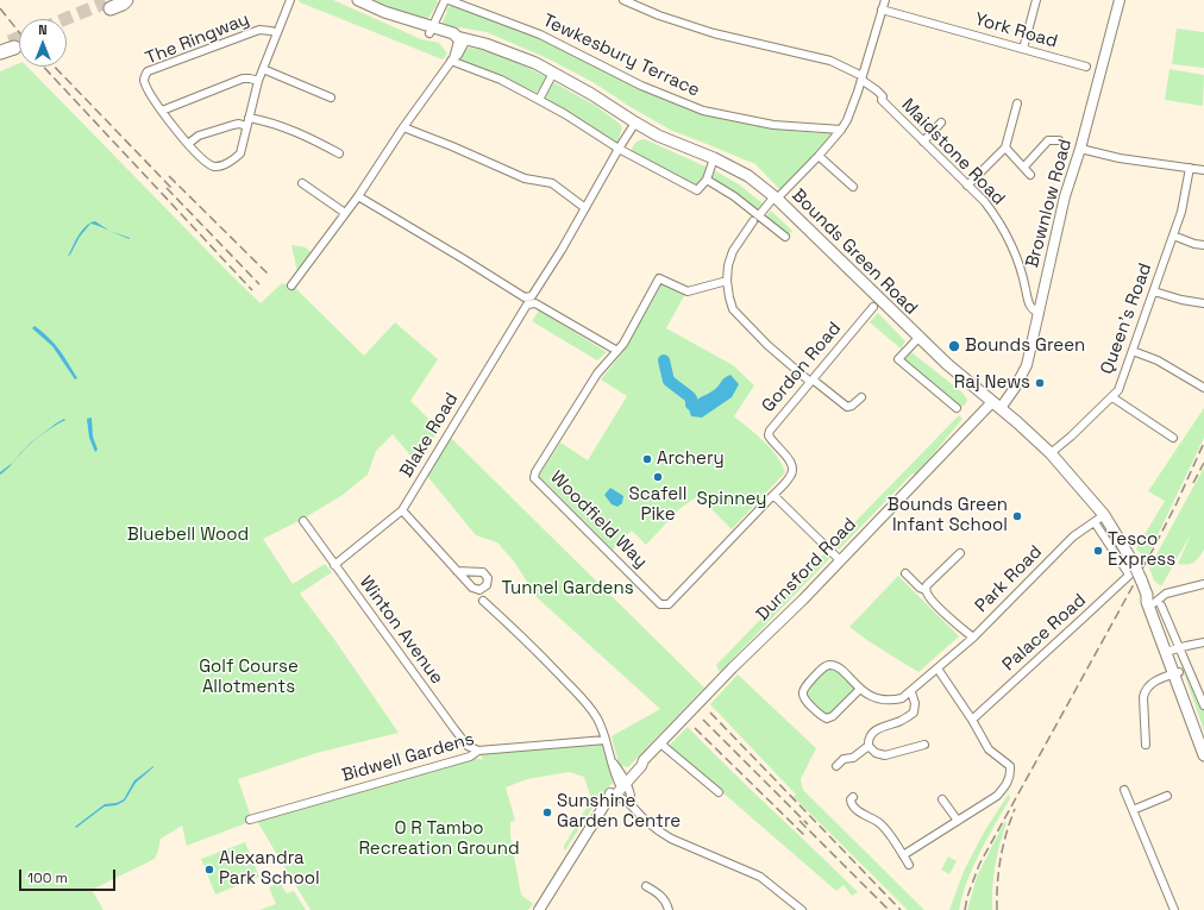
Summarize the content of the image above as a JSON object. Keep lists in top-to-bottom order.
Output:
{
  "streets": {
    "main road": ["Brownlow Road", "Bounds Green Road", "Durnsford Road"],
    "street": [
      "York Road",
      "The Ringway",
      "Tewkesbury Terrace",
      "Maidstone Road",
      "Queen's Road",
      "Gordon Road",
      "Blake Road",
      "Woodfield Way",
      "Park Road",
      "Winton Avenue",
      "Palace Road",
      "Bidwell Gardens"
    ]
  },
  "crossings": [
    ["Maidstone Road", "Brownlow Road"],
    ["Brownlow Road", "Bounds Green Road"],
    ["Brownlow Road", "Durnsford Road"],
    ["Bounds Green Road", "Queen's Road"],
    ["Bounds Green Road", "Blake Road"],
    ["Bounds Green Road", "Durnsford Road"],
    ["Bounds Green Road", "Park Road"],
    ["Bounds Green Road", "Palace Road"],
    ["Gordon Road", "Woodfield Way"],
    ["Blake Road", "Winton Avenue"],
    ["Winton Avenue", "Bidwell Gardens"]
  ],
  "parks": [
    "Spinney",
    "Bluebell Wood",
    "Tunnel Gardens",
    "Golf Course Allotments",
    "O R Tambo Recreation Ground"
  ],
  "places": [
    "Bounds Green",
    "Raj News",
    "Archery",
    "Scafell Pike",
    "Bounds Green Infant School",
    "Tesco Express",
    "Sunshine Garden Centre",
    "Alexandra Park School"
  ],
  "scale_bar": "100 m",
  "north": "top"
}
